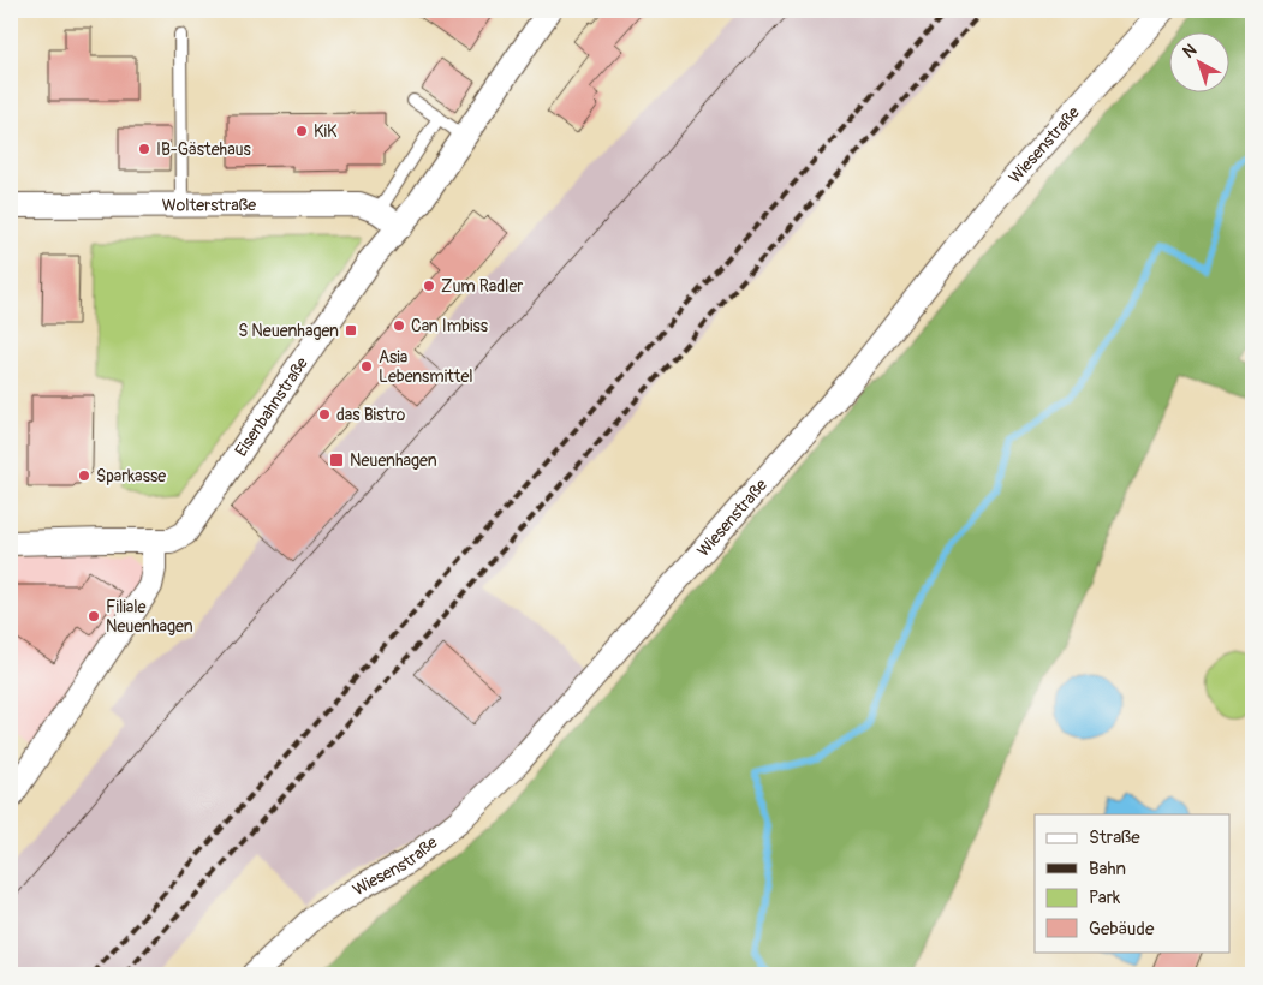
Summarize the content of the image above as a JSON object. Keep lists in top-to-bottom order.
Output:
{
  "streets": {
    "street": ["Wiesenstraße", "Wolterstraße", "Eisenbahnstraße"]
  },
  "crossings": [
    ["Wolterstraße", "Eisenbahnstraße"]
  ],
  "places": {
    "other": [
      "KiK",
      "IB-Gästehaus",
      "Zum Radler",
      "Can Imbiss",
      "Asia Lebensmittel",
      "das Bistro",
      "Sparkasse",
      "Filiale Neuenhagen"
    ],
    "transit": ["S Neuenhagen", "Neuenhagen"]
  },
  "legend": [
    "Straße",
    "Bahn",
    "Park",
    "Gebäude"
  ],
  "north": "top left"
}
